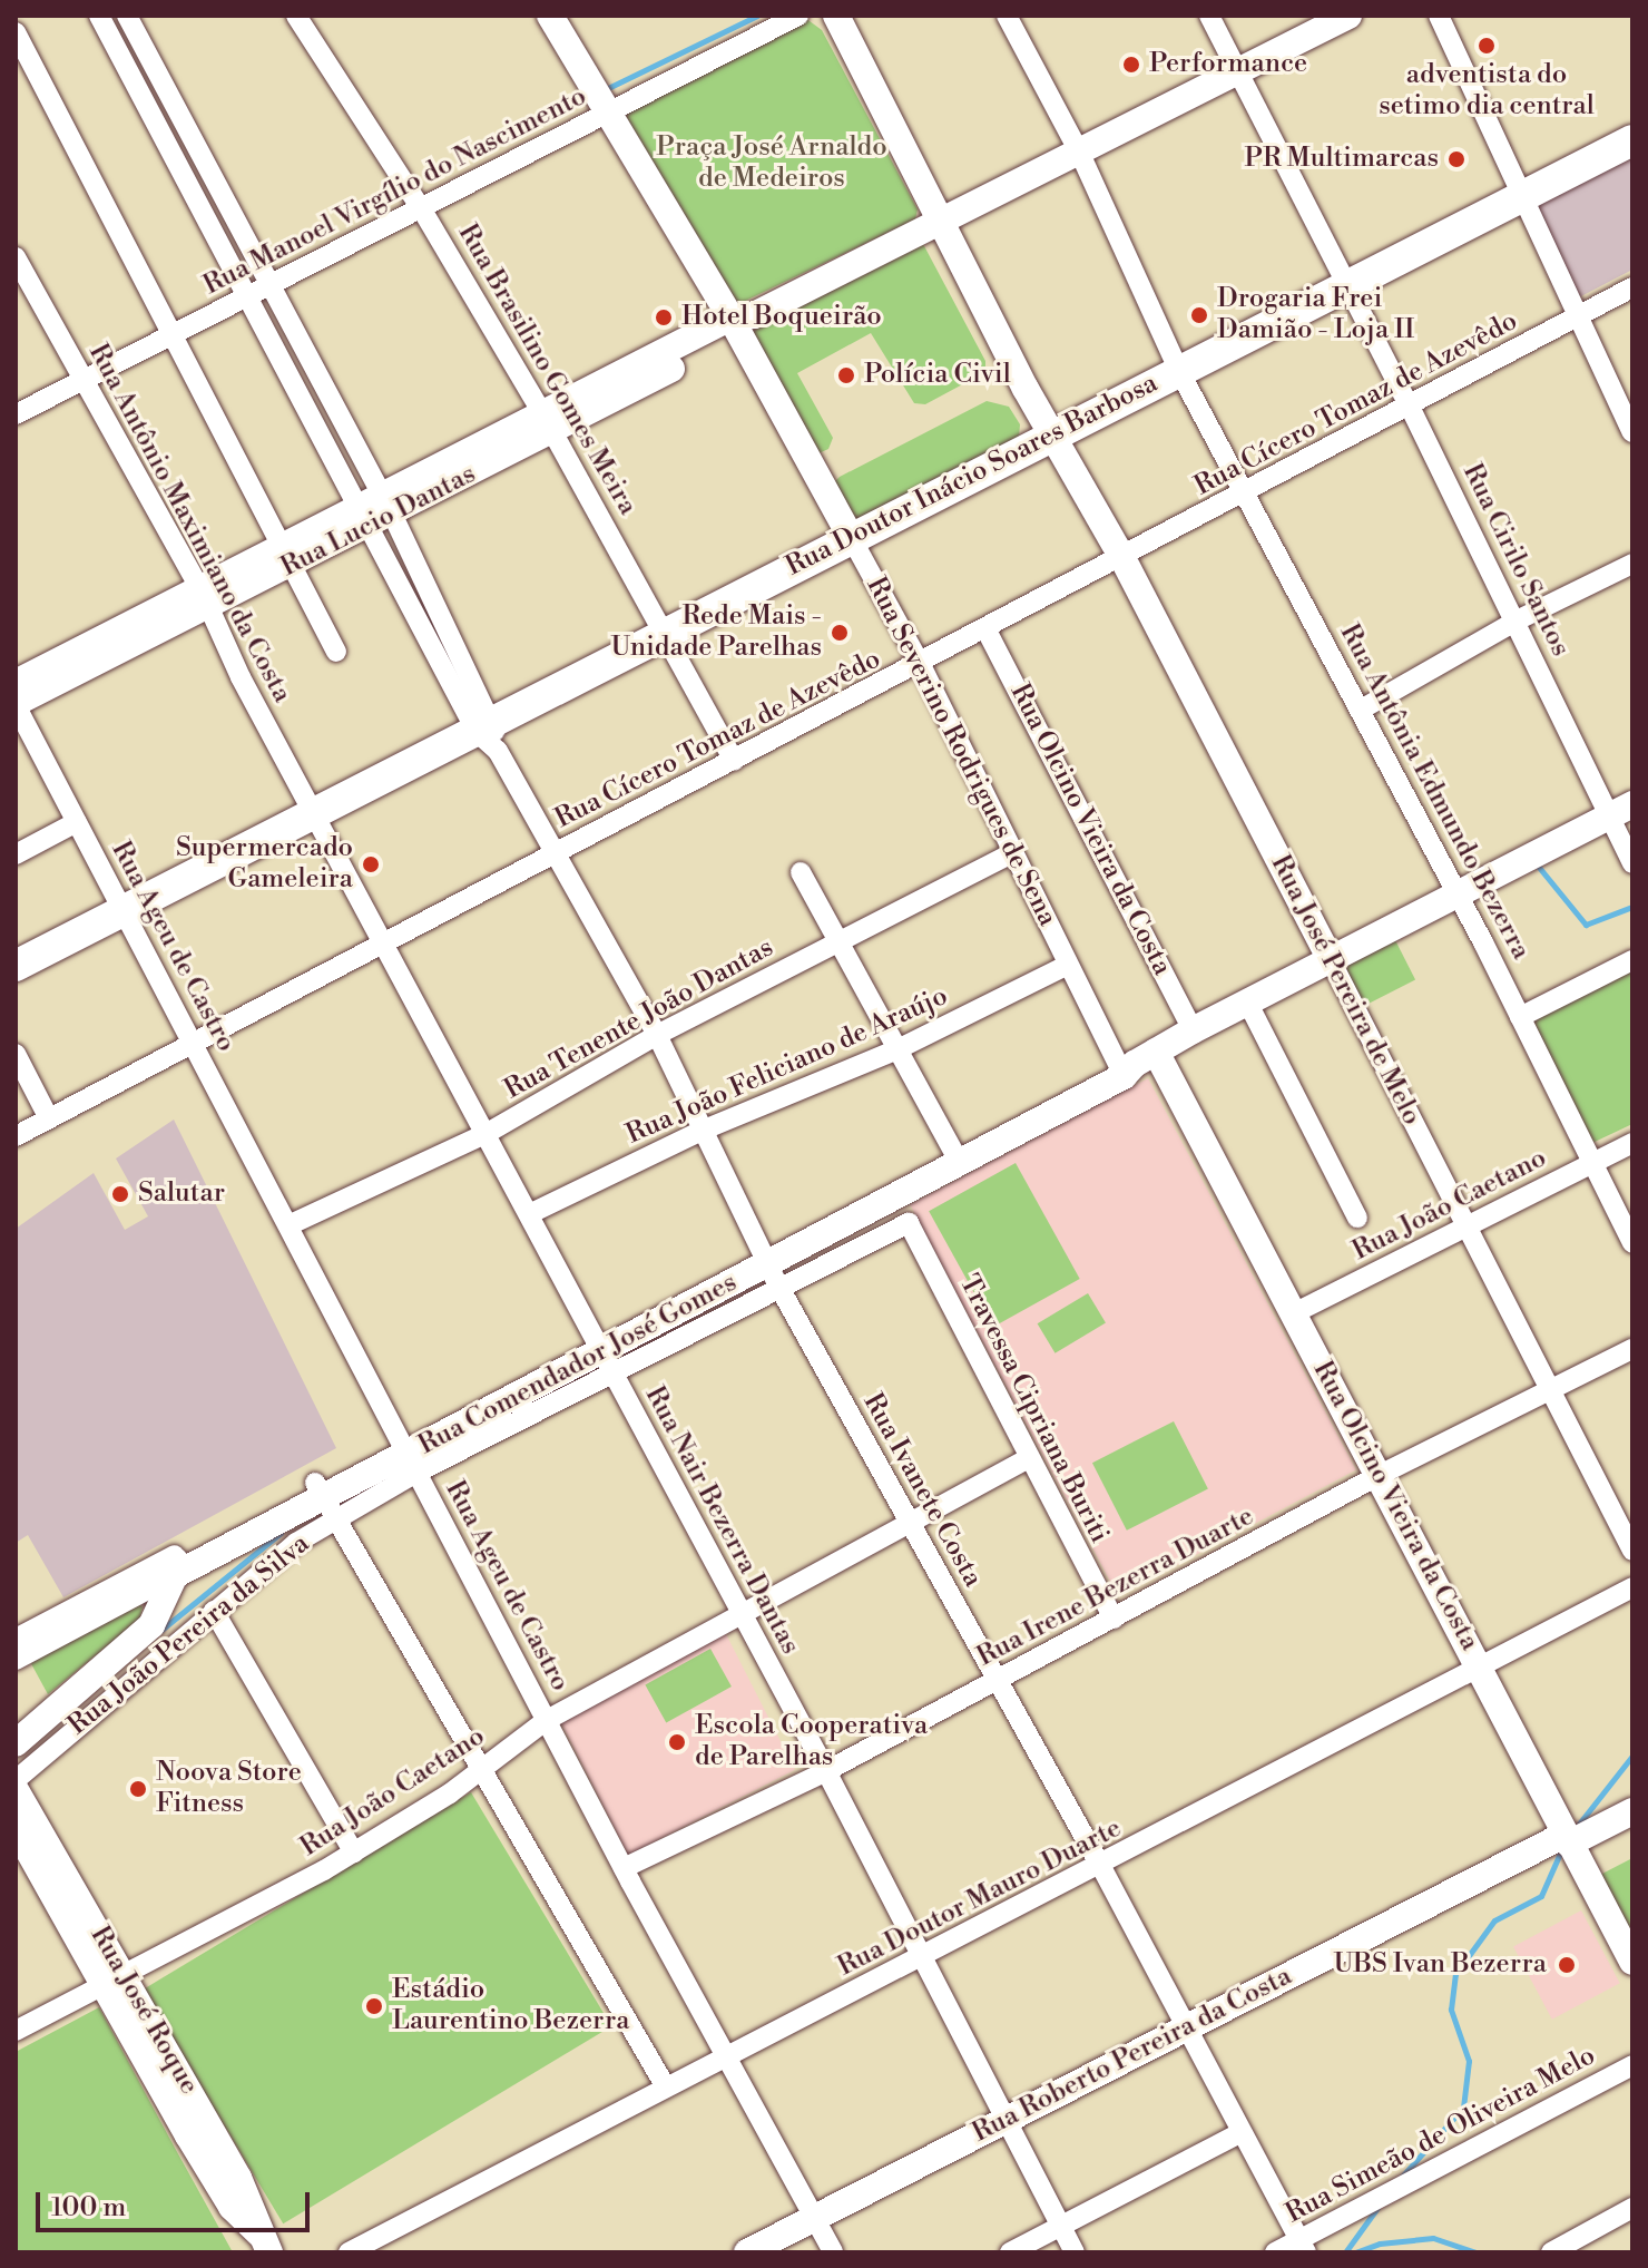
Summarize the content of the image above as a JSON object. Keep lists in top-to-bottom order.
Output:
{
  "streets": {
    "main road": ["Rua Doutor Inácio Soares Barbosa"],
    "street": [
      "Rua Manoel Virgílio do Nascimento",
      "Rua Brasilino Gomes Meira",
      "Rua Cícero Tomaz de Azevêdo",
      "Rua Lucio Dantas",
      "Rua Antônio Maximiano da Costa",
      "Rua Cirilo Santos",
      "Rua Severino Rodrigues de Sena",
      "Rua Antônia Edmundo Bezerra",
      "Rua Olcino Vieira da Costa",
      "Rua Ageu de Castro",
      "Rua José Pereira de Melo",
      "Rua Tenente João Dantas",
      "Rua João Feliciano de Araújo",
      "Rua João Caetano",
      "Rua Comendador José Gomes",
      "Travessa Cipriana Buriti",
      "Rua Ivanete Costa",
      "Rua Nair Bezerra Dantas",
      "Rua Irene Bezerra Duarte",
      "Rua João Pereira da Silva",
      "Rua Doutor Mauro Duarte",
      "Rua José Roque",
      "Rua Roberto Pereira da Costa",
      "Rua Simeão de Oliveira Melo"
    ]
  },
  "crossings": [
    ["Rua Manoel Virgílio do Nascimento", "Rua Brasilino Gomes Meira"],
    ["Rua Manoel Virgílio do Nascimento", "Rua Antônio Maximiano da Costa"],
    ["Rua Manoel Virgílio do Nascimento", "Rua Severino Rodrigues de Sena"],
    ["Rua Brasilino Gomes Meira", "Rua Cícero Tomaz de Azevêdo"],
    ["Rua Brasilino Gomes Meira", "Rua Doutor Inácio Soares Barbosa"],
    ["Rua Brasilino Gomes Meira", "Rua Lucio Dantas"],
    ["Rua Cícero Tomaz de Azevêdo", "Rua Cirilo Santos"],
    ["Rua Cícero Tomaz de Azevêdo", "Rua Severino Rodrigues de Sena"],
    ["Rua Cícero Tomaz de Azevêdo", "Rua Antônia Edmundo Bezerra"],
    ["Rua Cícero Tomaz de Azevêdo", "Rua Olcino Vieira da Costa"],
    ["Rua Cícero Tomaz de Azevêdo", "Rua Ageu de Castro"],
    ["Rua Cícero Tomaz de Azevêdo", "Rua José Pereira de Melo"],
    ["Rua Cícero Tomaz de Azevêdo", "Rua Ivanete Costa"],
    ["Rua Cícero Tomaz de Azevêdo", "Rua Nair Bezerra Dantas"],
    ["Rua Doutor Inácio Soares Barbosa", "Rua Antônio Maximiano da Costa"],
    ["Rua Doutor Inácio Soares Barbosa", "Rua Cirilo Santos"],
    ["Rua Doutor Inácio Soares Barbosa", "Rua Severino Rodrigues de Sena"],
    ["Rua Doutor Inácio Soares Barbosa", "Rua Antônia Edmundo Bezerra"],
    ["Rua Doutor Inácio Soares Barbosa", "Rua Ageu de Castro"],
    ["Rua Doutor Inácio Soares Barbosa", "Rua José Pereira de Melo"],
    ["Rua Doutor Inácio Soares Barbosa", "Rua Ivanete Costa"],
    ["Rua Doutor Inácio Soares Barbosa", "Rua Nair Bezerra Dantas"],
    ["Rua Lucio Dantas", "Rua Antônio Maximiano da Costa"],
    ["Rua Lucio Dantas", "Rua Cirilo Santos"],
    ["Rua Lucio Dantas", "Rua Severino Rodrigues de Sena"],
    ["Rua Lucio Dantas", "Rua Antônia Edmundo Bezerra"],
    ["Rua Lucio Dantas", "Rua Ageu de Castro"],
    ["Rua Lucio Dantas", "Rua José Pereira de Melo"],
    ["Rua Lucio Dantas", "Rua Ivanete Costa"],
    ["Rua Antônio Maximiano da Costa", "Rua Nair Bezerra Dantas"],
    ["Rua Cirilo Santos", "Rua Comendador José Gomes"],
    ["Rua Severino Rodrigues de Sena", "Rua Olcino Vieira da Costa"],
    ["Rua Severino Rodrigues de Sena", "Rua Tenente João Dantas"],
    ["Rua Severino Rodrigues de Sena", "Rua João Feliciano de Araújo"],
    ["Rua Severino Rodrigues de Sena", "Rua Comendador José Gomes"],
    ["Rua Antônia Edmundo Bezerra", "Rua João Caetano"],
    ["Rua Antônia Edmundo Bezerra", "Rua Comendador José Gomes"],
    ["Rua Olcino Vieira da Costa", "Rua João Caetano"],
    ["Rua Olcino Vieira da Costa", "Rua Comendador José Gomes"],
    ["Rua Olcino Vieira da Costa", "Rua Irene Bezerra Duarte"],
    ["Rua Olcino Vieira da Costa", "Rua Doutor Mauro Duarte"],
    ["Rua Olcino Vieira da Costa", "Rua Roberto Pereira da Costa"],
    ["Rua Ageu de Castro", "Rua Tenente João Dantas"],
    ["Rua Ageu de Castro", "Rua João Caetano"],
    ["Rua Ageu de Castro", "Rua Comendador José Gomes"],
    ["Rua Ageu de Castro", "Rua Irene Bezerra Duarte"],
    ["Rua Ageu de Castro", "Rua Doutor Mauro Duarte"],
    ["Rua Ageu de Castro", "Rua Roberto Pereira da Costa"],
    ["Rua José Pereira de Melo", "Rua João Caetano"],
    ["Rua José Pereira de Melo", "Rua Comendador José Gomes"],
    ["Rua José Pereira de Melo", "Rua Irene Bezerra Duarte"],
    ["Rua Tenente João Dantas", "Rua Ivanete Costa"],
    ["Rua Tenente João Dantas", "Rua Nair Bezerra Dantas"],
    ["Rua João Feliciano de Araújo", "Rua Ivanete Costa"],
    ["Rua João Feliciano de Araújo", "Rua Nair Bezerra Dantas"],
    ["Rua João Caetano", "Travessa Cipriana Buriti"],
    ["Rua João Caetano", "Rua Ivanete Costa"],
    ["Rua João Caetano", "Rua Nair Bezerra Dantas"],
    ["Rua João Caetano", "Rua José Roque"],
    ["Rua Comendador José Gomes", "Travessa Cipriana Buriti"],
    ["Rua Comendador José Gomes", "Rua Ivanete Costa"],
    ["Rua Comendador José Gomes", "Rua Nair Bezerra Dantas"],
    ["Rua Comendador José Gomes", "Rua João Pereira da Silva"],
    ["Travessa Cipriana Buriti", "Rua Ivanete Costa"],
    ["Travessa Cipriana Buriti", "Rua Irene Bezerra Duarte"],
    ["Rua Ivanete Costa", "Rua Irene Bezerra Duarte"],
    ["Rua Ivanete Costa", "Rua Doutor Mauro Duarte"],
    ["Rua Ivanete Costa", "Rua Roberto Pereira da Costa"],
    ["Rua Ivanete Costa", "Rua Simeão de Oliveira Melo"],
    ["Rua Nair Bezerra Dantas", "Rua Irene Bezerra Duarte"],
    ["Rua Nair Bezerra Dantas", "Rua Doutor Mauro Duarte"],
    ["Rua Nair Bezerra Dantas", "Rua Roberto Pereira da Costa"]
  ],
  "parks": ["Praça José Arnaldo de Medeiros"],
  "places": [
    "adventista do setimo dia central",
    "Performance",
    "PR Multimarcas",
    "Drogaria Frei Damião - Loja II",
    "Hotel Boqueirão",
    "Polícia Civil",
    "Rede Mais - Unidade Parelhas",
    "Supermercado Gameleira",
    "Salutar",
    "Escola Cooperativa de Parelhas",
    "Noova Store Fitness",
    "UBS Ivan Bezerra",
    "Estádio Laurentino Bezerra"
  ],
  "scale_bar": "100 m"
}
